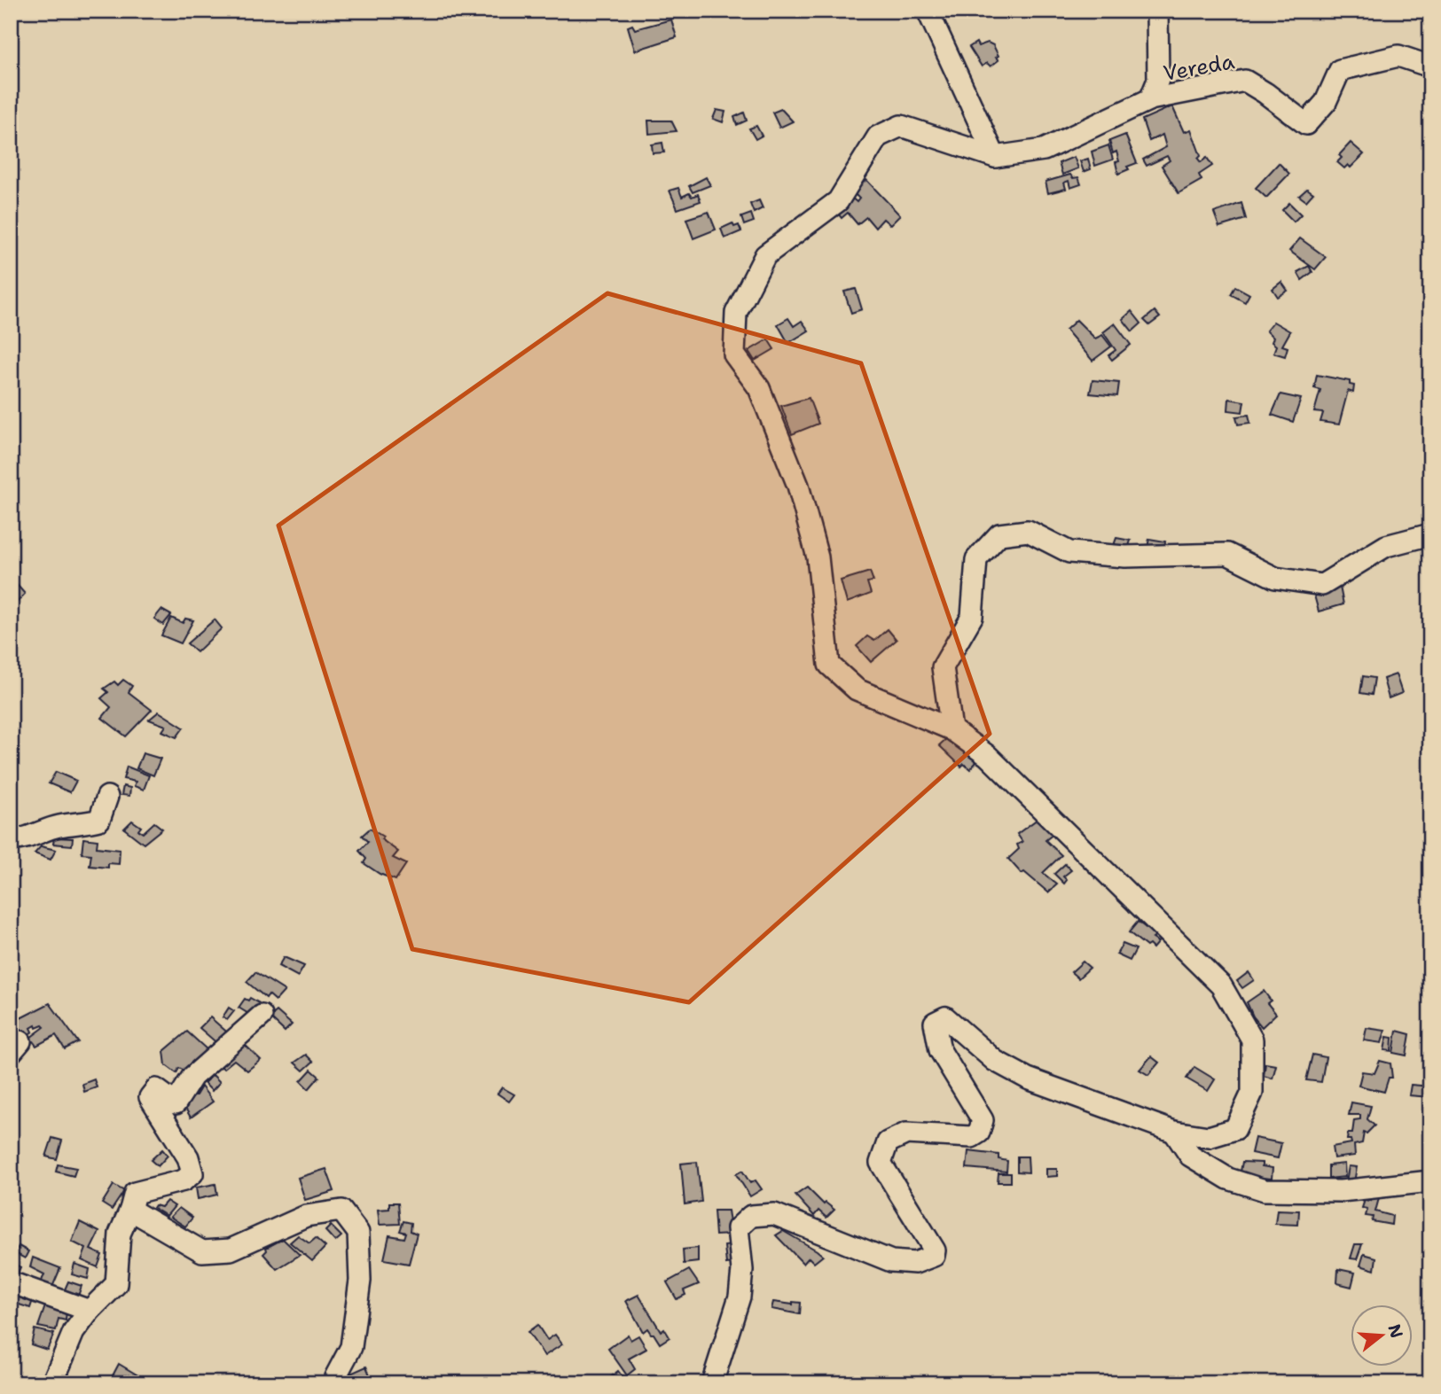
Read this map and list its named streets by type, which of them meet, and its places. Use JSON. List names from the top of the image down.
{
  "streets": {
    "street": ["Vereda"]
  },
  "north": "right"
}
